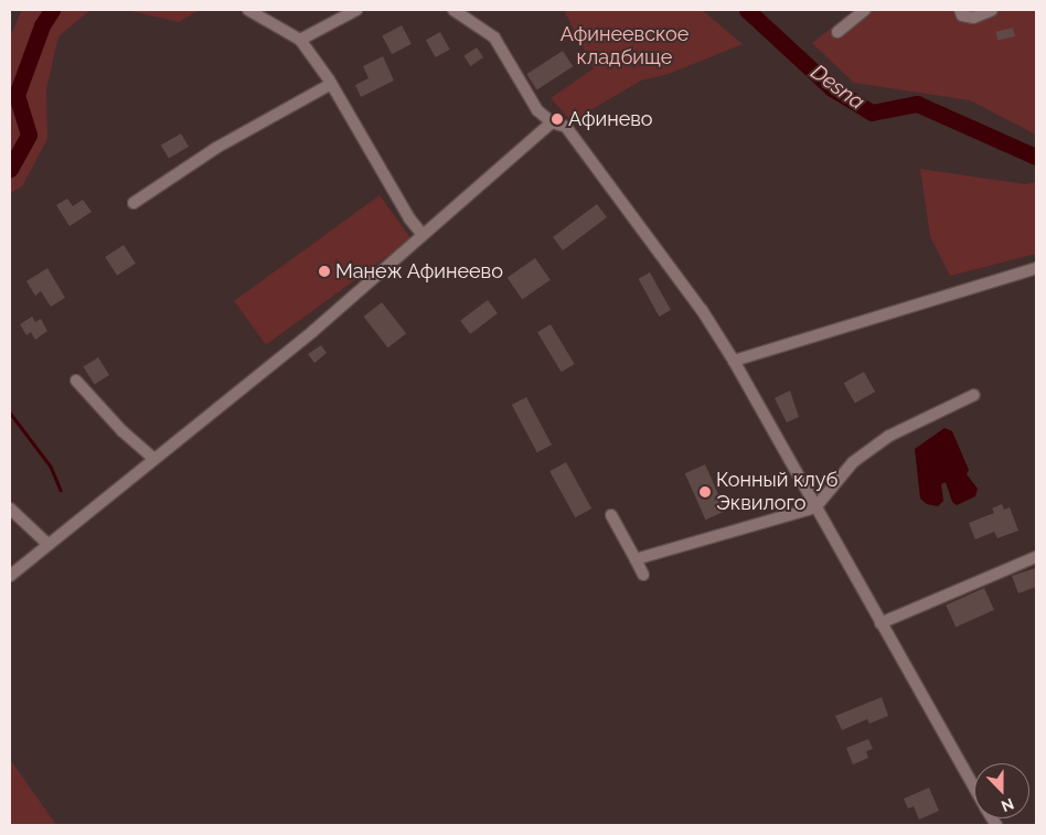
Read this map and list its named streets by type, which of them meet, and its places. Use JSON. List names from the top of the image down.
{
  "water": ["Desna"],
  "parks": ["Афинеевское кладбище"],
  "places": ["Афинево", "Манеж Афинеево", "Конный клуб Эквилого"],
  "north": "bottom"
}
